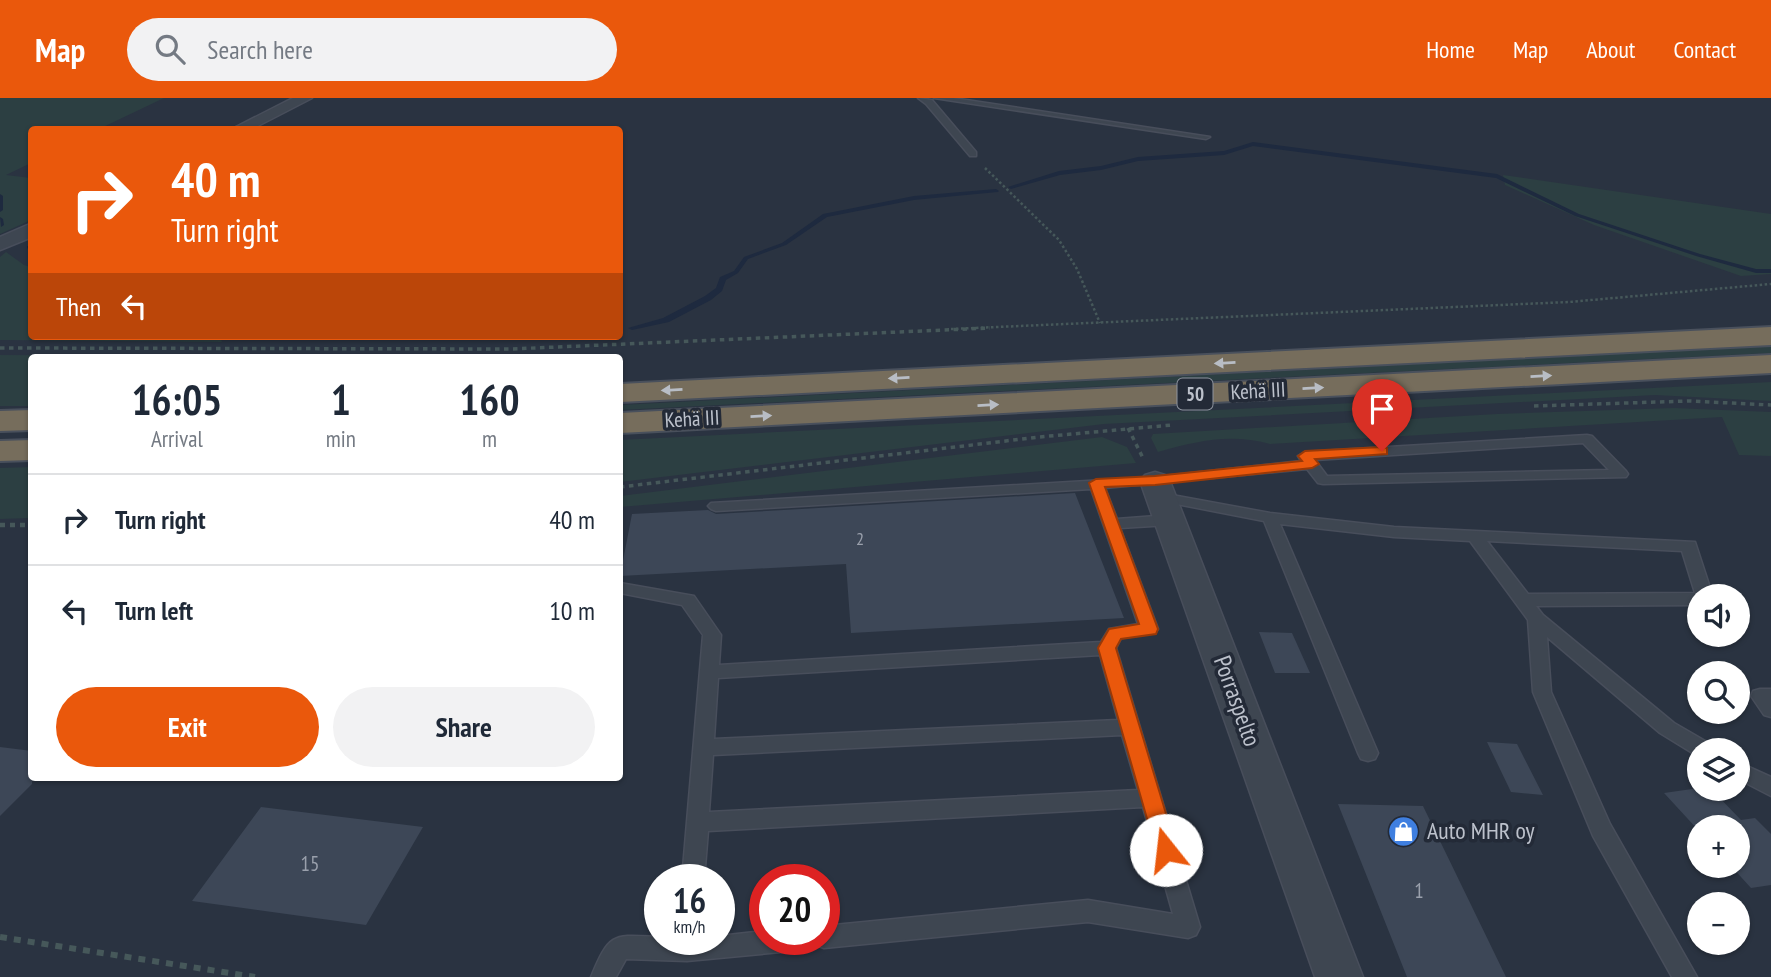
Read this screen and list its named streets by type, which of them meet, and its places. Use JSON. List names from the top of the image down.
{
  "streets": {
    "highway": ["Kehä III", "50"],
    "street": ["Porraspelto"]
  },
  "places": {
    "shop": ["Auto MHR oy"]
  },
  "house_numbers": ["2", "15", "1"],
  "page": {
    "header": "Map",
    "search": "Search here",
    "nav": [
      "Home",
      "Map",
      "About",
      "Contact"
    ],
    "turn": ["40 m", "Turn right"],
    "then": "Then",
    "eta": [
      "16:05",
      "Arrival",
      "1",
      "min",
      "160",
      "m"
    ],
    "list": [
      {
        "name": "Turn right",
        "value": "40 m"
      },
      {
        "name": "Turn left",
        "value": "10 m"
      }
    ],
    "map_buttons": ["+", "−"],
    "buttons": ["Exit", "Share"],
    "speed": "16 km/h",
    "limit": "20"
  }
}
